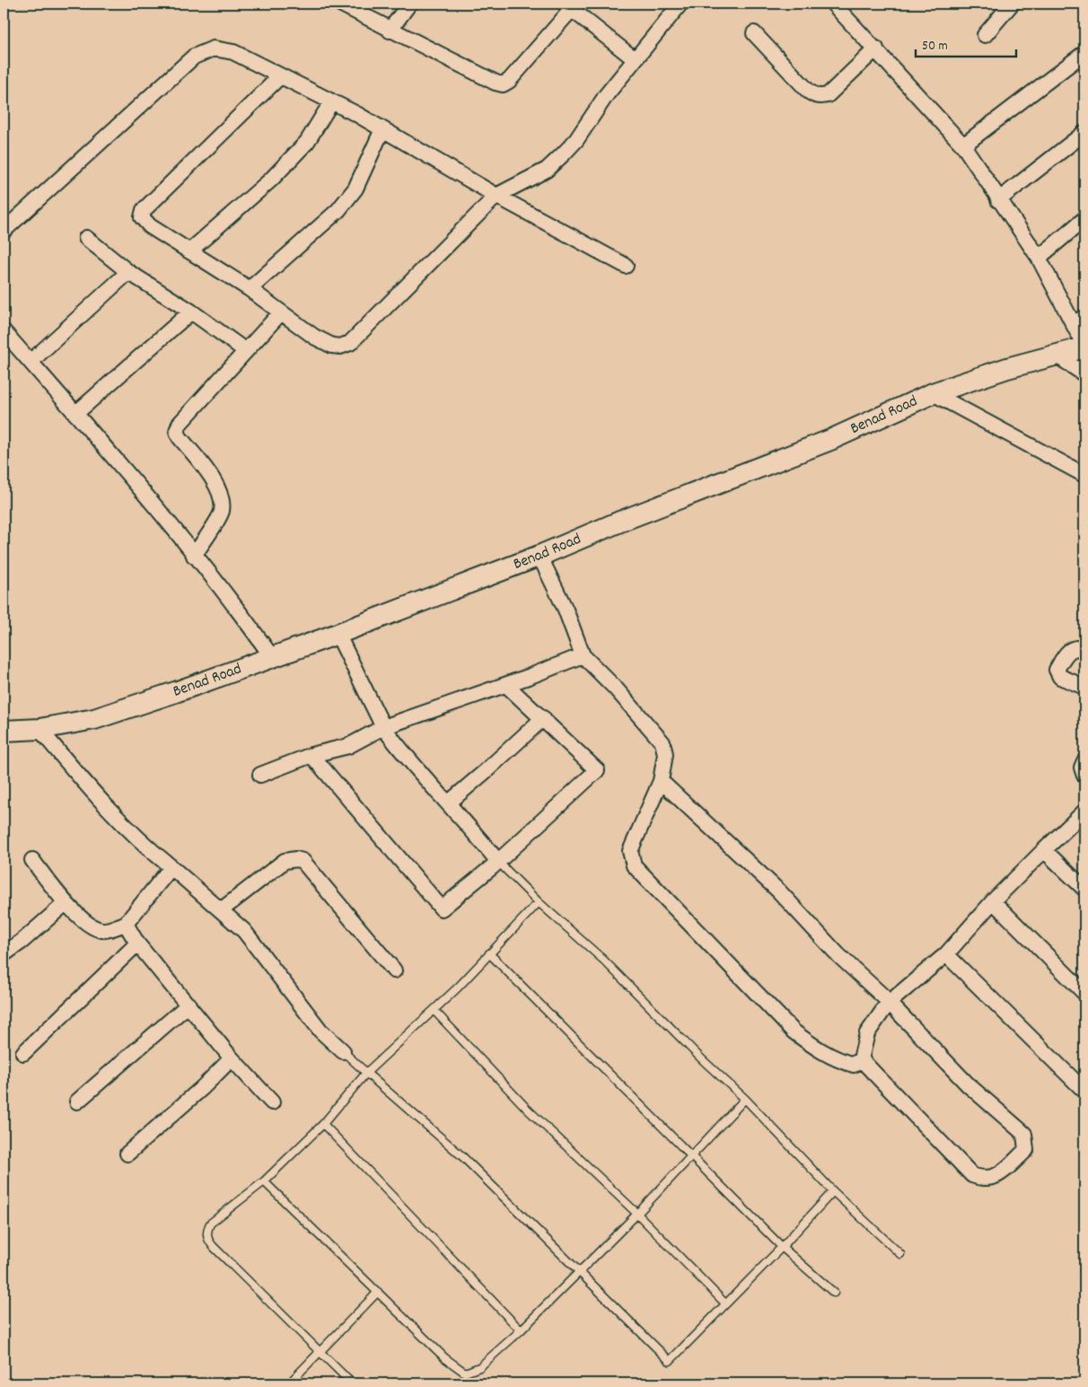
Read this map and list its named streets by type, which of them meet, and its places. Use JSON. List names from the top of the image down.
{
  "streets": {
    "main road": ["Benad Road"]
  },
  "scale_bar": "50 m"
}
